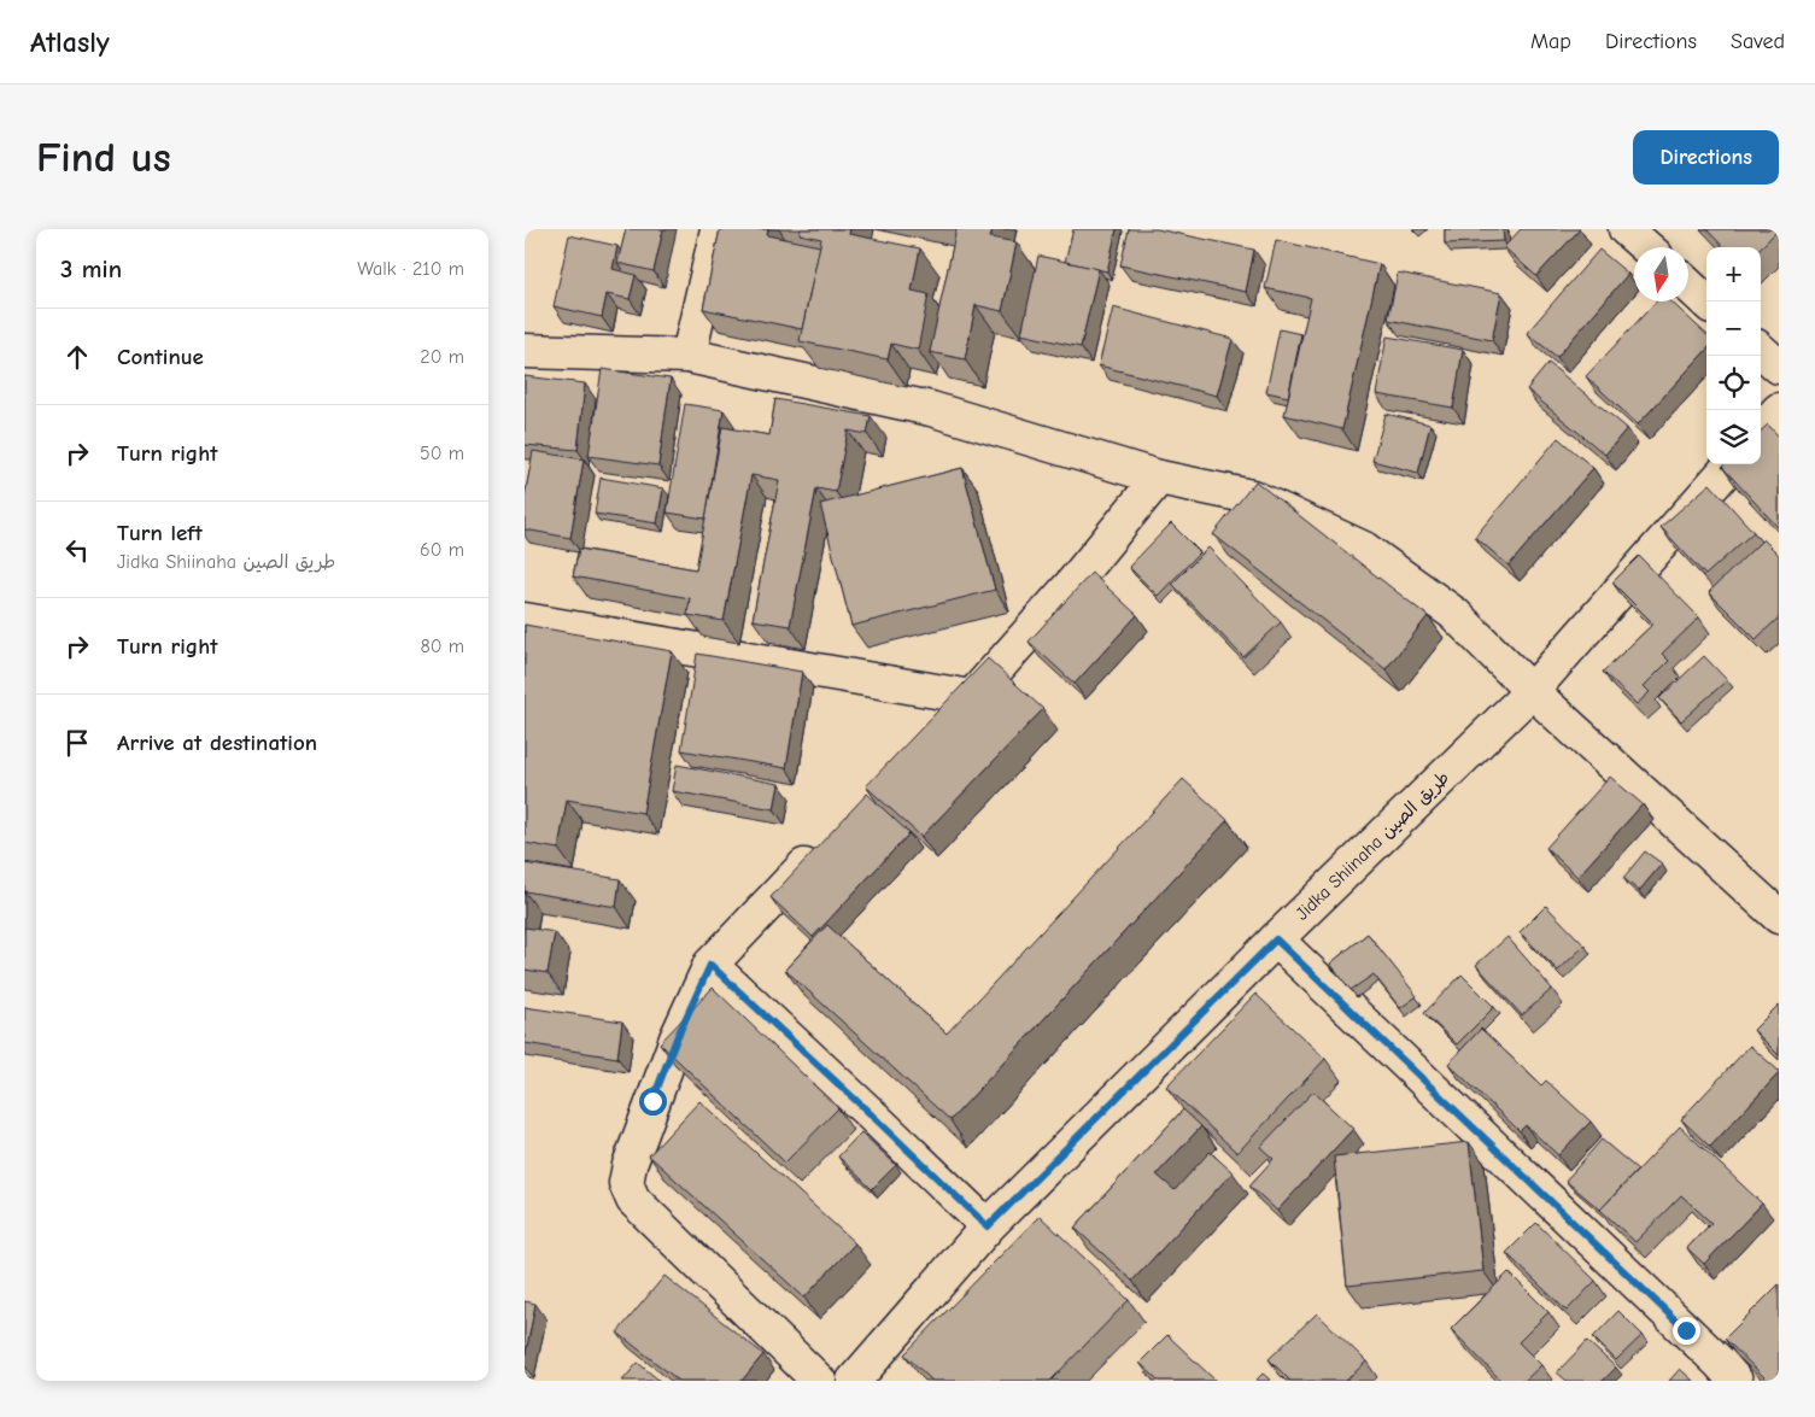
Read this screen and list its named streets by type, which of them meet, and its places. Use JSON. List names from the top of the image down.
{
  "streets": {
    "street": ["Jidka Shiinaha طريق الصين"]
  },
  "north": "bottom",
  "page": {
    "header": "Atlasly",
    "nav": ["Map", "Directions", "Saved"],
    "buttons": "Directions",
    "title": "Find us",
    "heading": ["3 min", "Walk · 210 m"],
    "map_buttons": ["+", "−"],
    "list": [
      ["Continue", "20 m"],
      ["Turn right", "50 m"],
      ["Turn left", "Jidka Shiinaha طريق الصين", "60 m"],
      ["Turn right", "80 m"],
      "Arrive at destination"
    ]
  }
}
